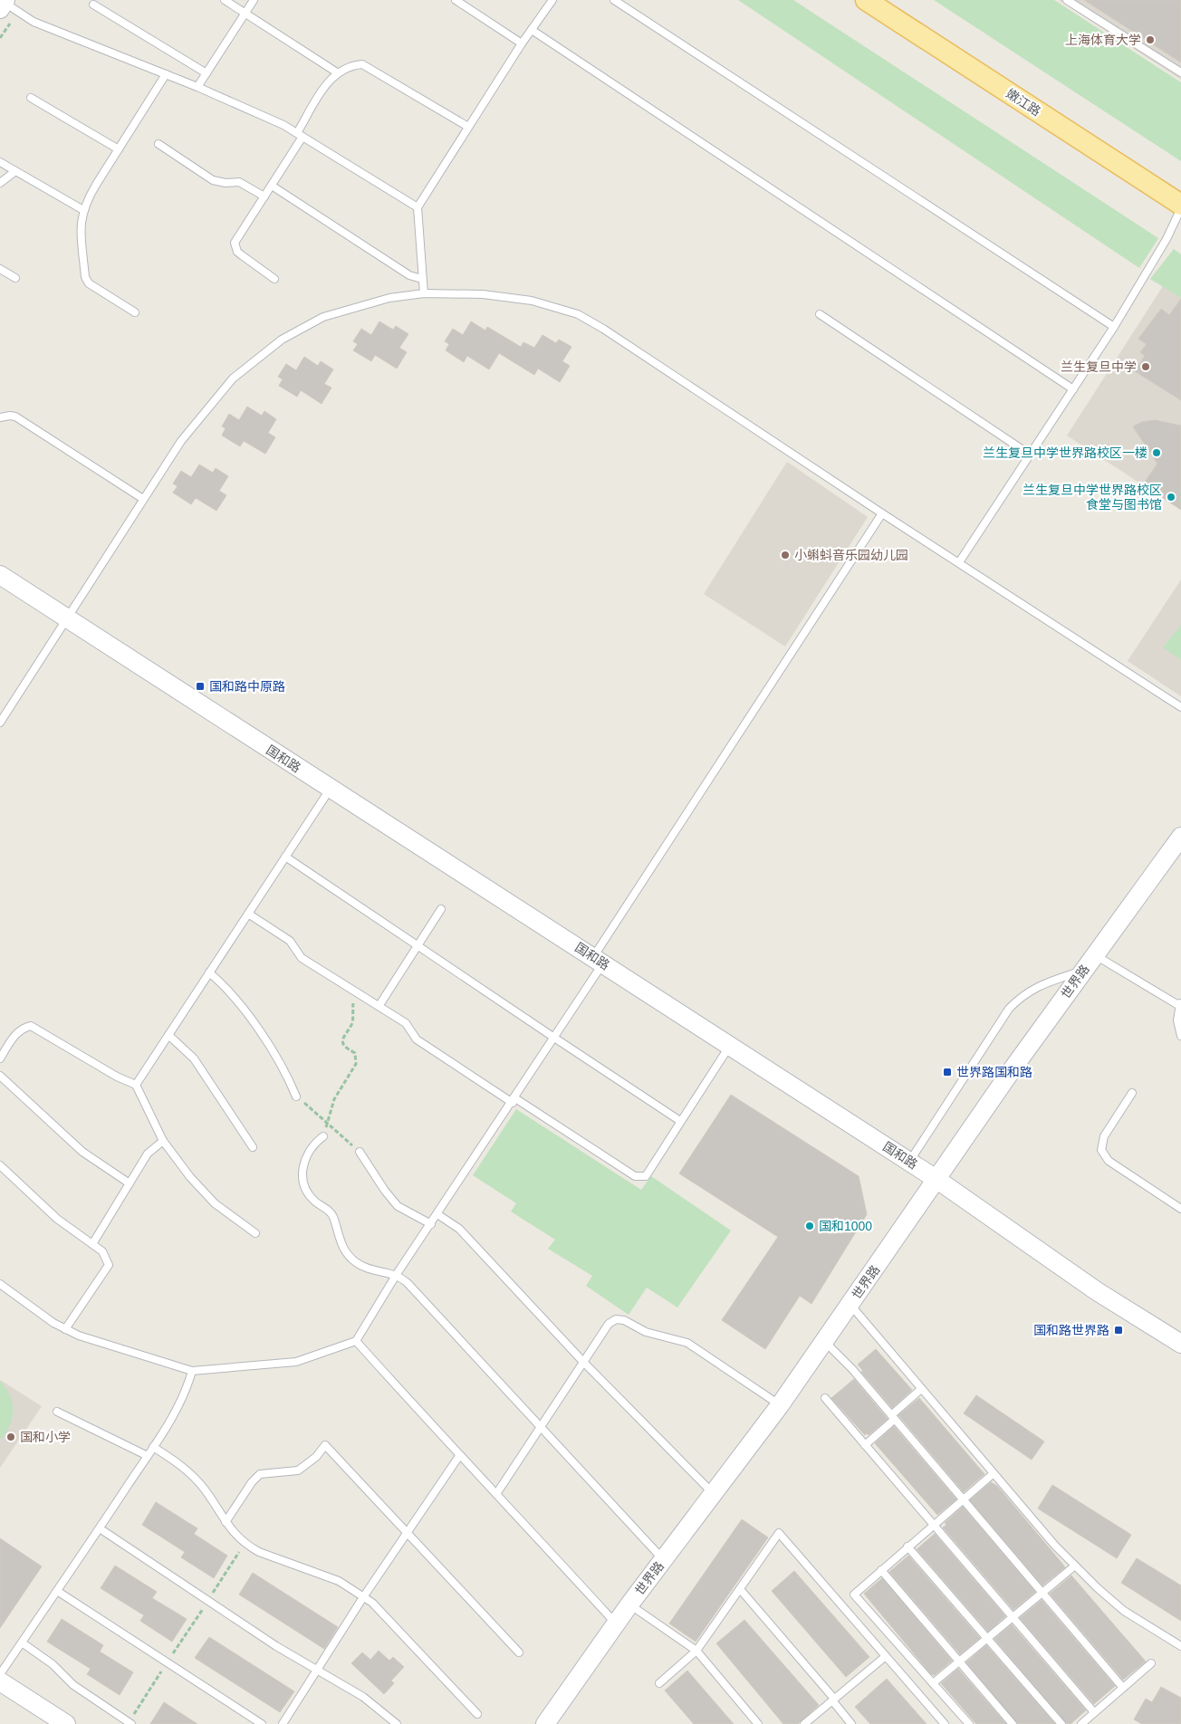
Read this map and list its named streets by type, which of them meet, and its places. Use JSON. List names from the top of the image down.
{
  "streets": {
    "main road": ["嫩江路"],
    "street": ["国和路", "世界路"]
  },
  "crossings": [
    ["国和路", "世界路"]
  ],
  "places": {
    "other": [
      "上海体育大学",
      "兰生复旦中学",
      "兰生复旦中学世界路校区一楼",
      "兰生复旦中学世界路校区 食堂与图书馆",
      "小蝌蚪音乐园幼儿园",
      "国和1000",
      "国和小学"
    ],
    "transit": ["国和路中原路", "世界路国和路", "国和路世界路"]
  }
}
